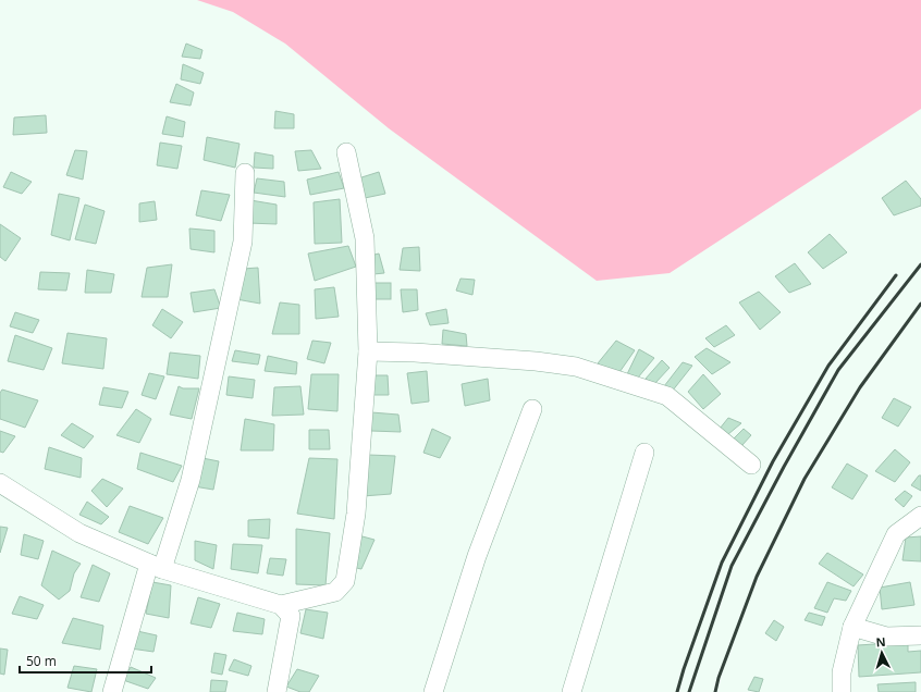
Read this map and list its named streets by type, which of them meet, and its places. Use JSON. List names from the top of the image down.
{
  "scale_bar": "50 m",
  "north": "top"
}
